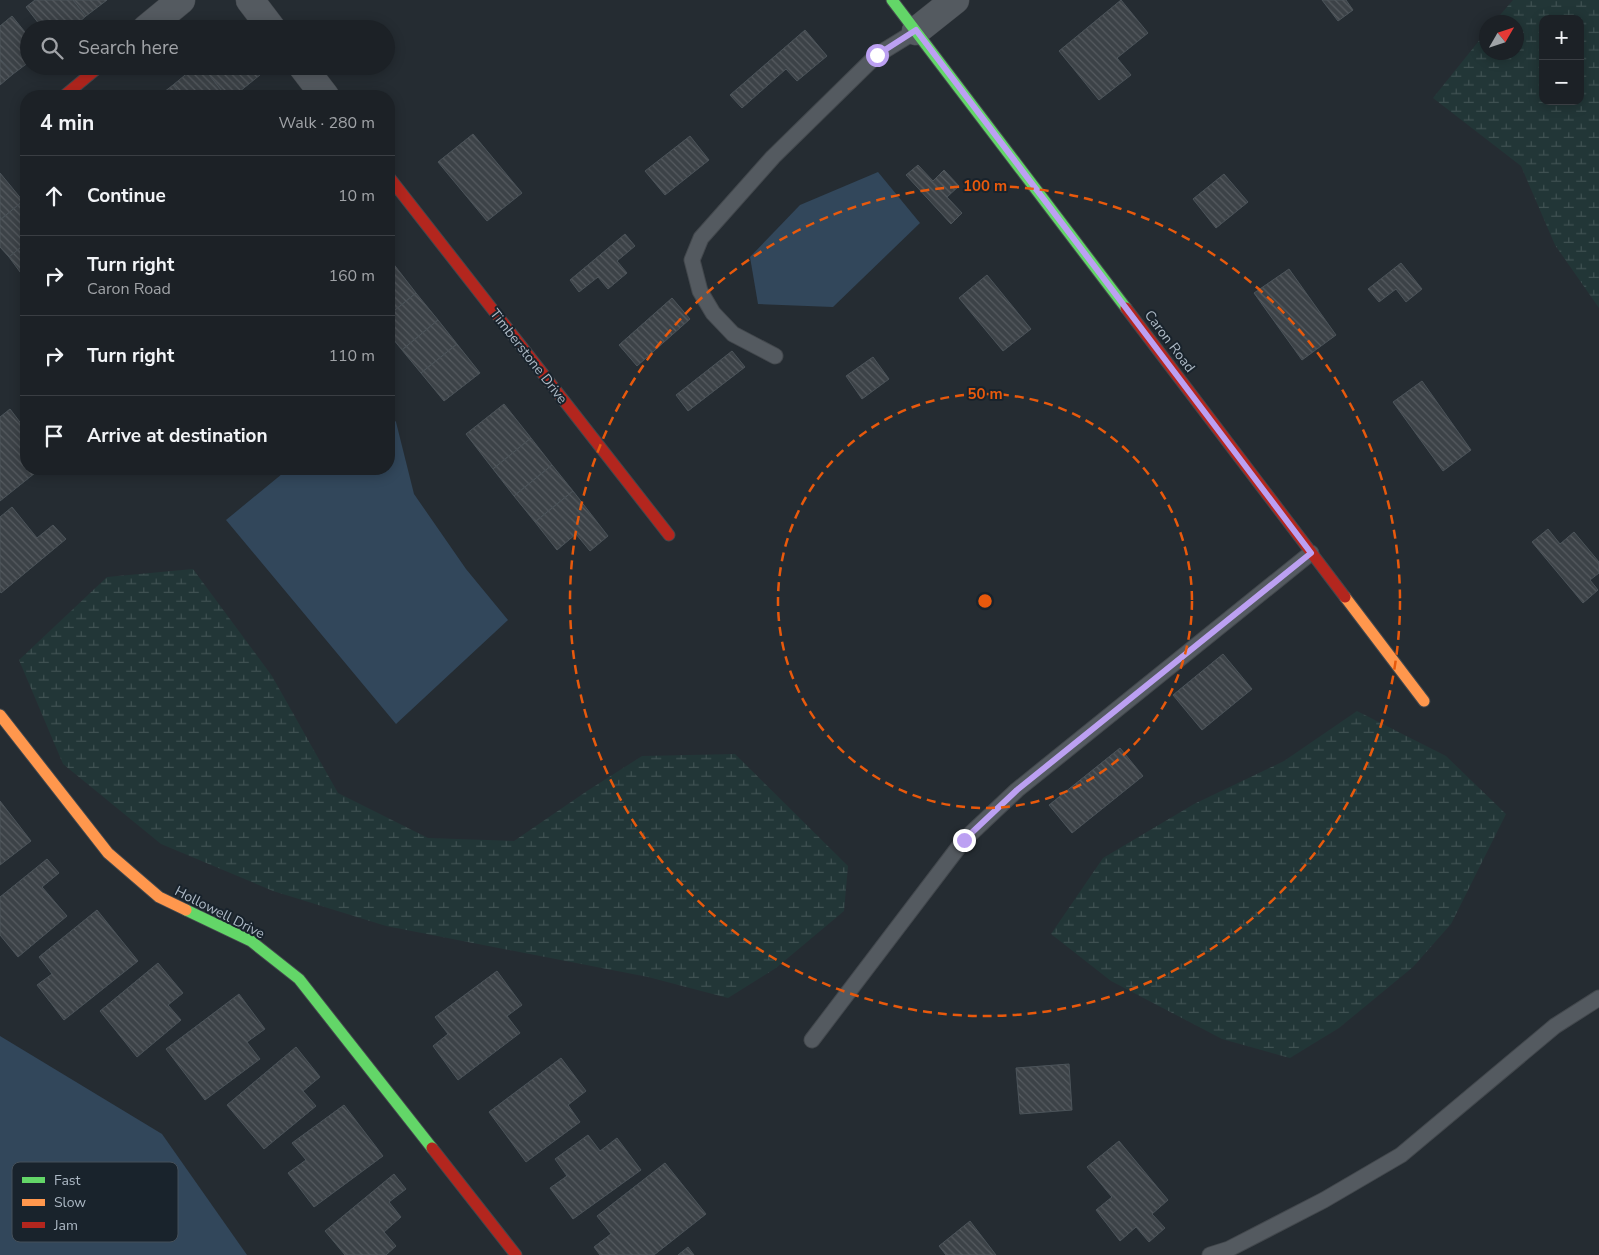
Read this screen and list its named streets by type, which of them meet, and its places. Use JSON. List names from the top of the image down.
{
  "streets": {
    "street": ["Caron Road", "Timberstone Drive", "Hollowell Drive"]
  },
  "legend": ["Fast", "Slow", "Jam"],
  "north": "top right",
  "page": {
    "map_buttons": ["+", "−"],
    "search": "Search here",
    "heading": ["4 min", "Walk · 280 m"],
    "list": [
      ["Continue", "10 m"],
      ["Turn right", "Caron Road", "160 m"],
      ["Turn right", "110 m"],
      "Arrive at destination"
    ]
  },
  "rings": ["100 m", "50 m"]
}
